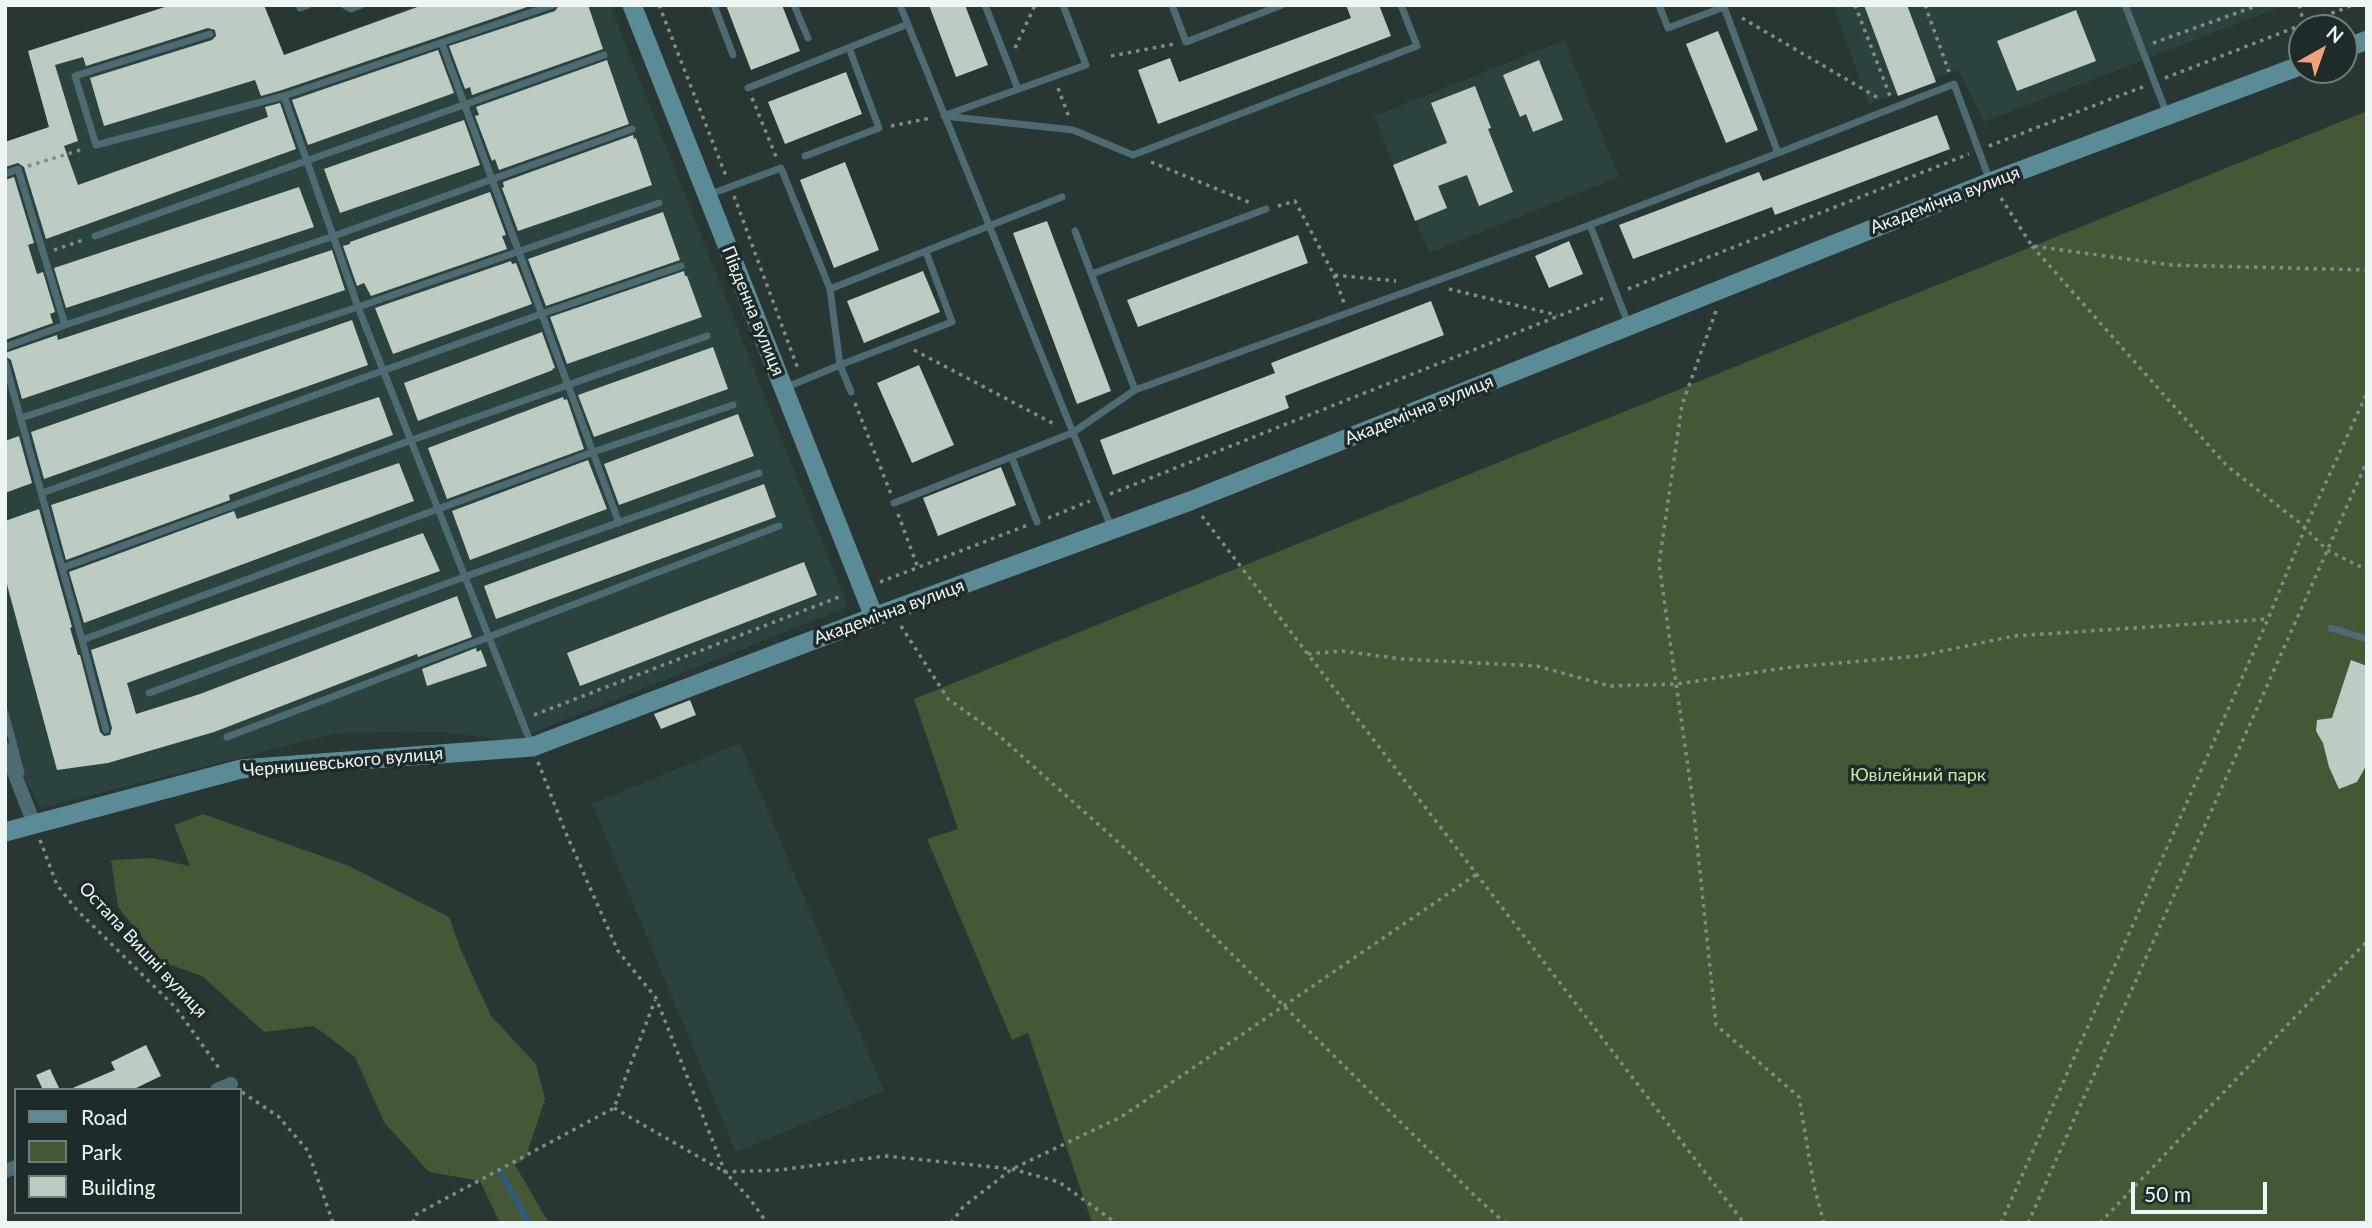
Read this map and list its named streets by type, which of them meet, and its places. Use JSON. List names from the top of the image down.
{
  "streets": {
    "street": ["Академічна вулиця", "Південна вулиця", "Чернишевського вулиця"],
    "path": ["Остапа Вишні вулиця"]
  },
  "crossings": [
    ["Академічна вулиця", "Південна вулиця"],
    ["Академічна вулиця", "Чернишевського вулиця"],
    ["Чернишевського вулиця", "Остапа Вишні вулиця"]
  ],
  "parks": ["Ювілейний парк"],
  "legend": ["Road", "Park", "Building"],
  "scale_bar": "50 m",
  "north": "top right"
}
